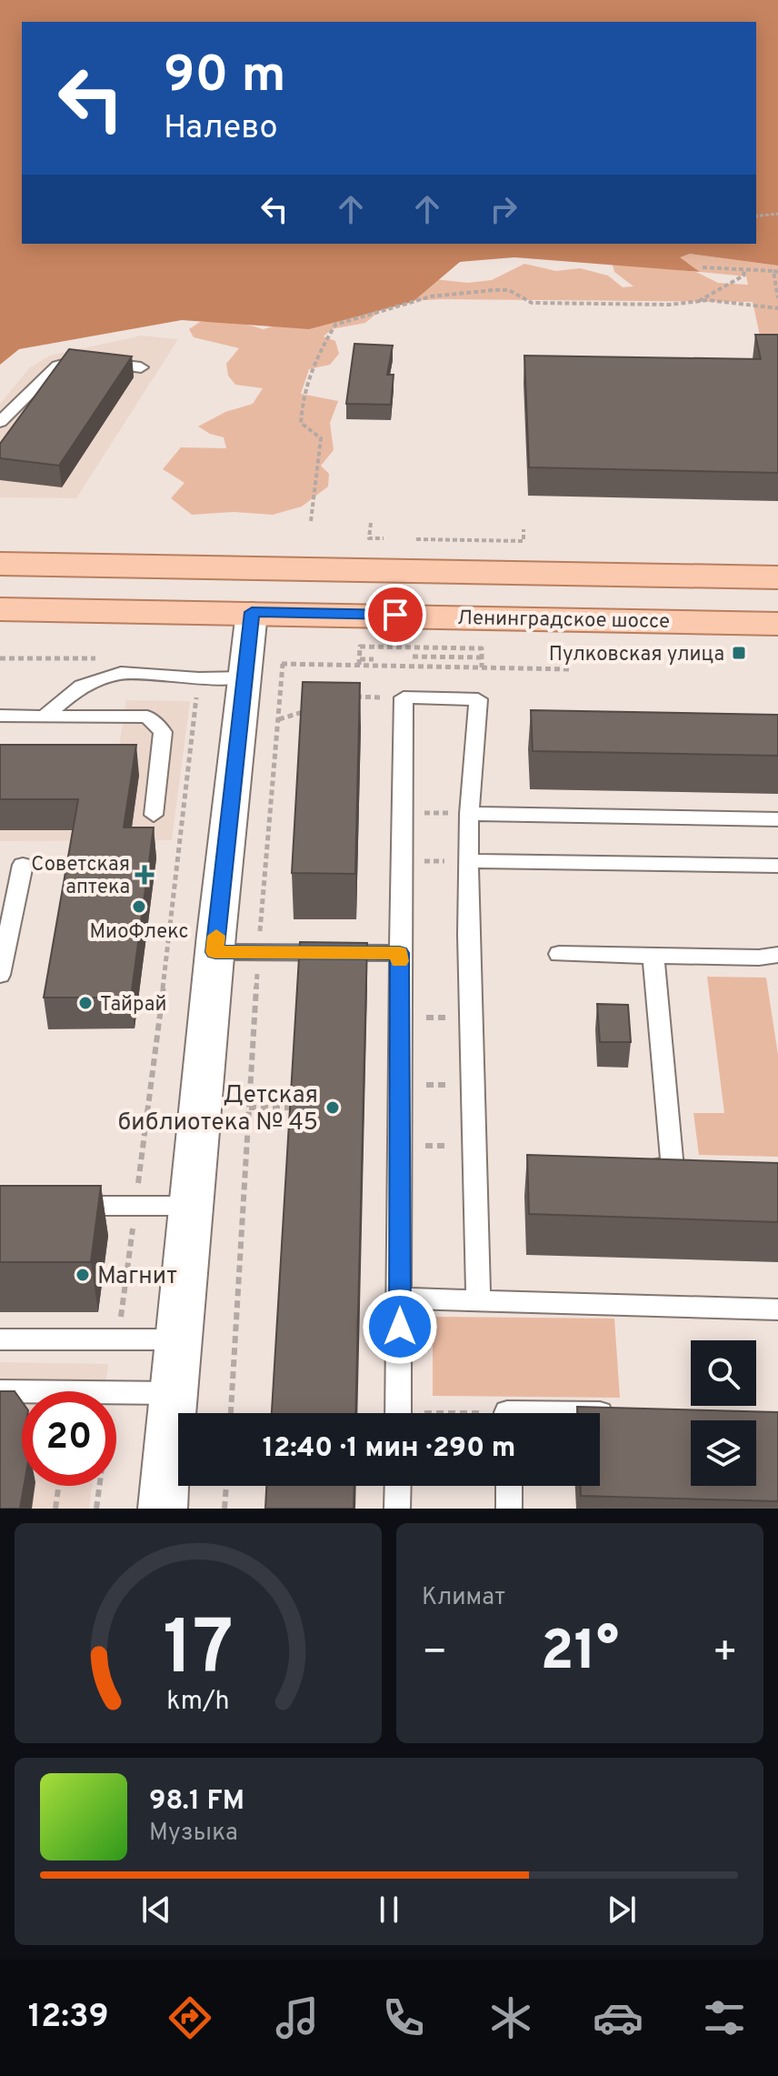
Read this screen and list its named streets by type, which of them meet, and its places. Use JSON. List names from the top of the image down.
{
  "streets": {
    "main road": ["Ленинградское шоссе"]
  },
  "places": {
    "transit": ["Пулковская улица"],
    "health": ["Советская аптека"],
    "other": [
      "МиоФлекс",
      "Тайрай",
      "Детская библиотека № 45",
      "Магнит"
    ]
  },
  "page": {
    "turn": ["90 m", "Налево"],
    "limit": "20",
    "trip": "12:40 · 1 мин · 290 m",
    "tile": "Климат",
    "heat": ["−", "21°", "+"],
    "song": ["98.1 FM", "Музыка"],
    "tabs": "12:39",
    "gauge": ["17", "km/h"]
  }
}
